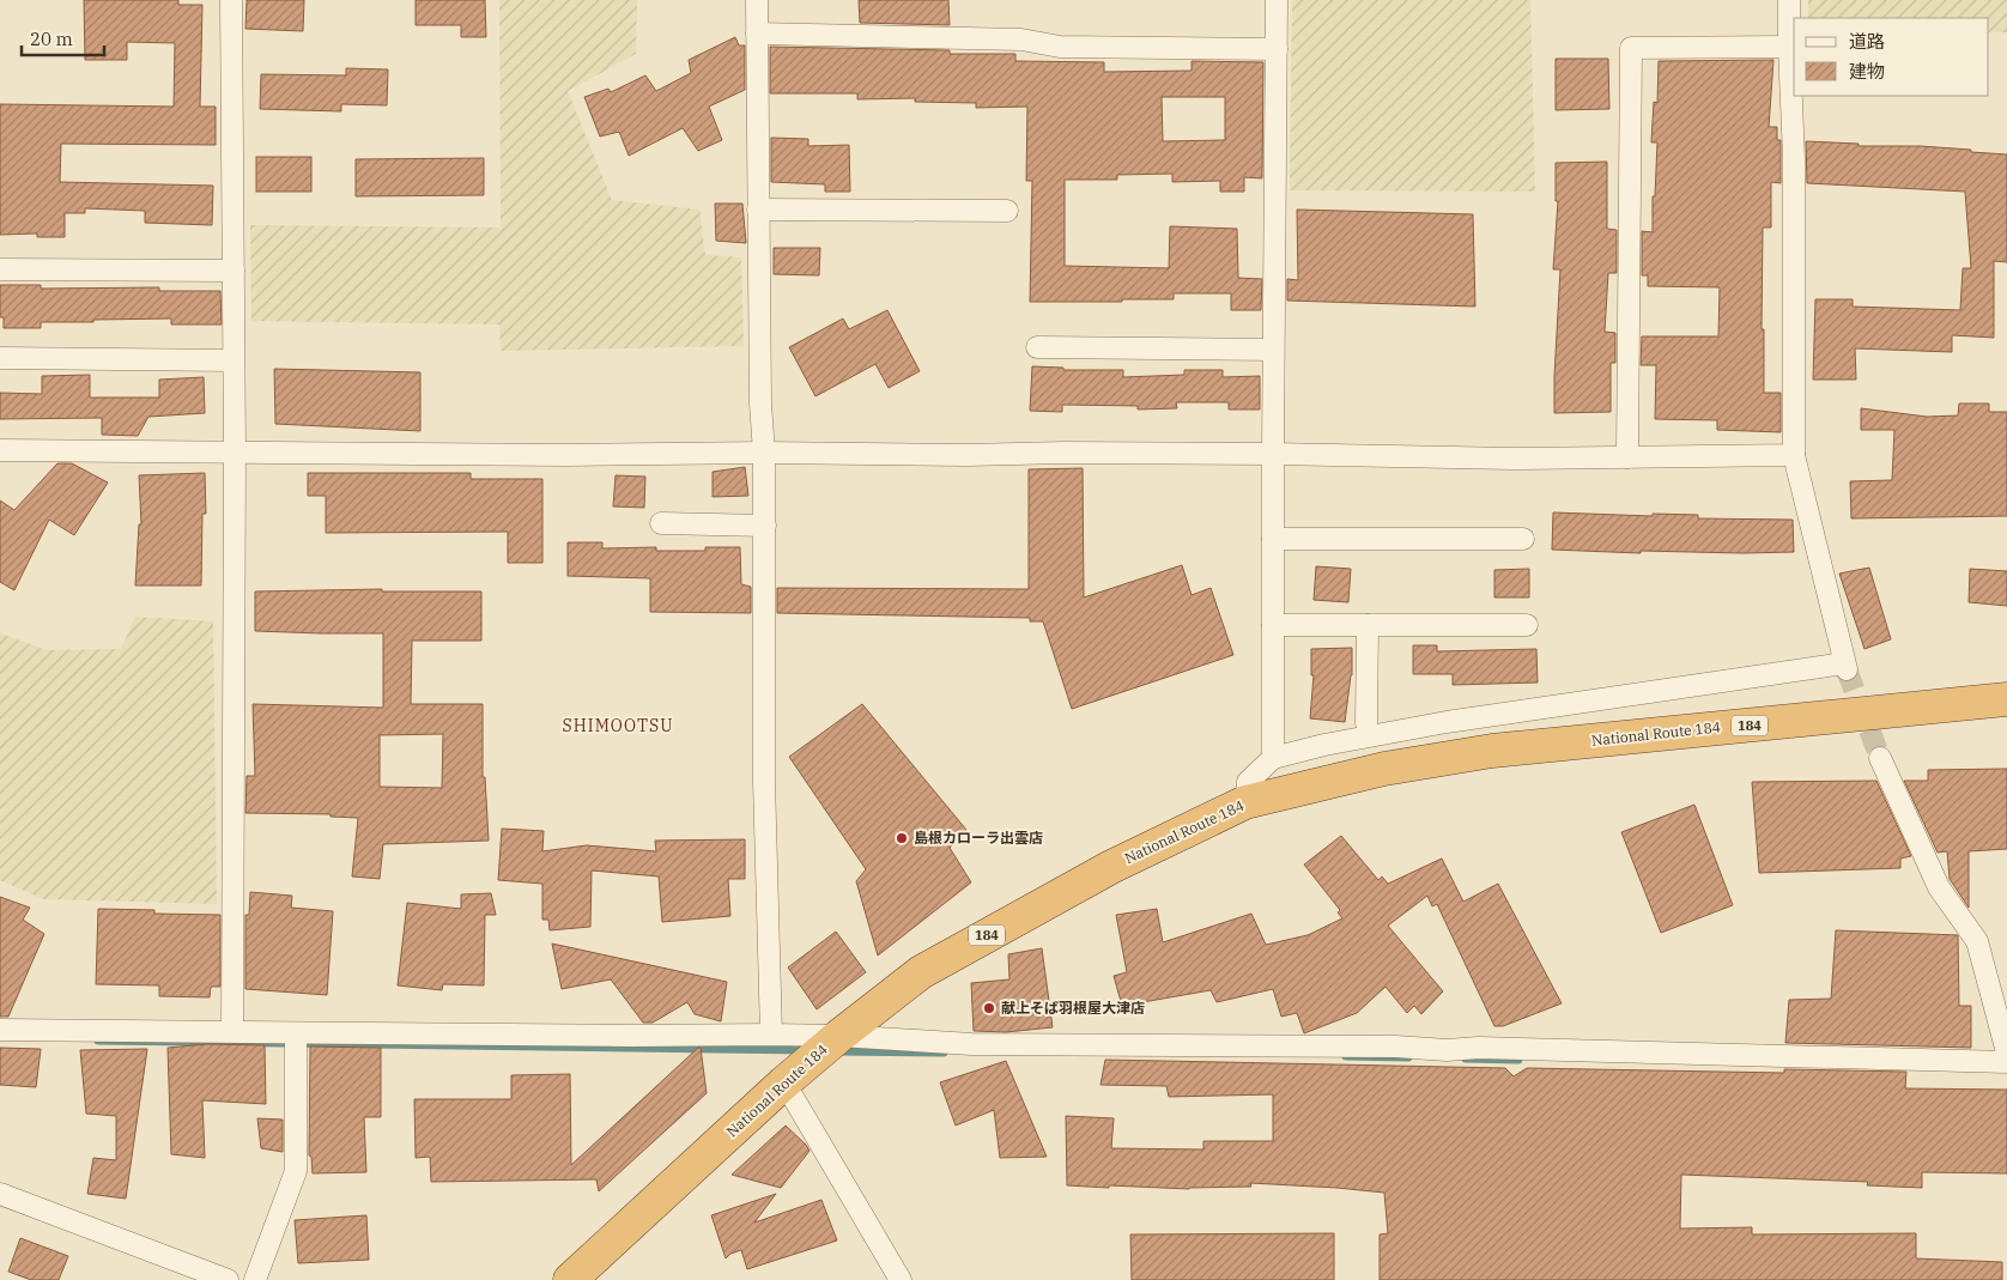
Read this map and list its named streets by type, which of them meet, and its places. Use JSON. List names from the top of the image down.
{
  "streets": {
    "highway": ["184", "National Route 184"]
  },
  "districts": ["SHIMOOTSU"],
  "places": ["島根カローラ出雲店", "献上そば羽根屋大津店"],
  "legend": ["道路", "建物"],
  "scale_bar": "20 m"
}
